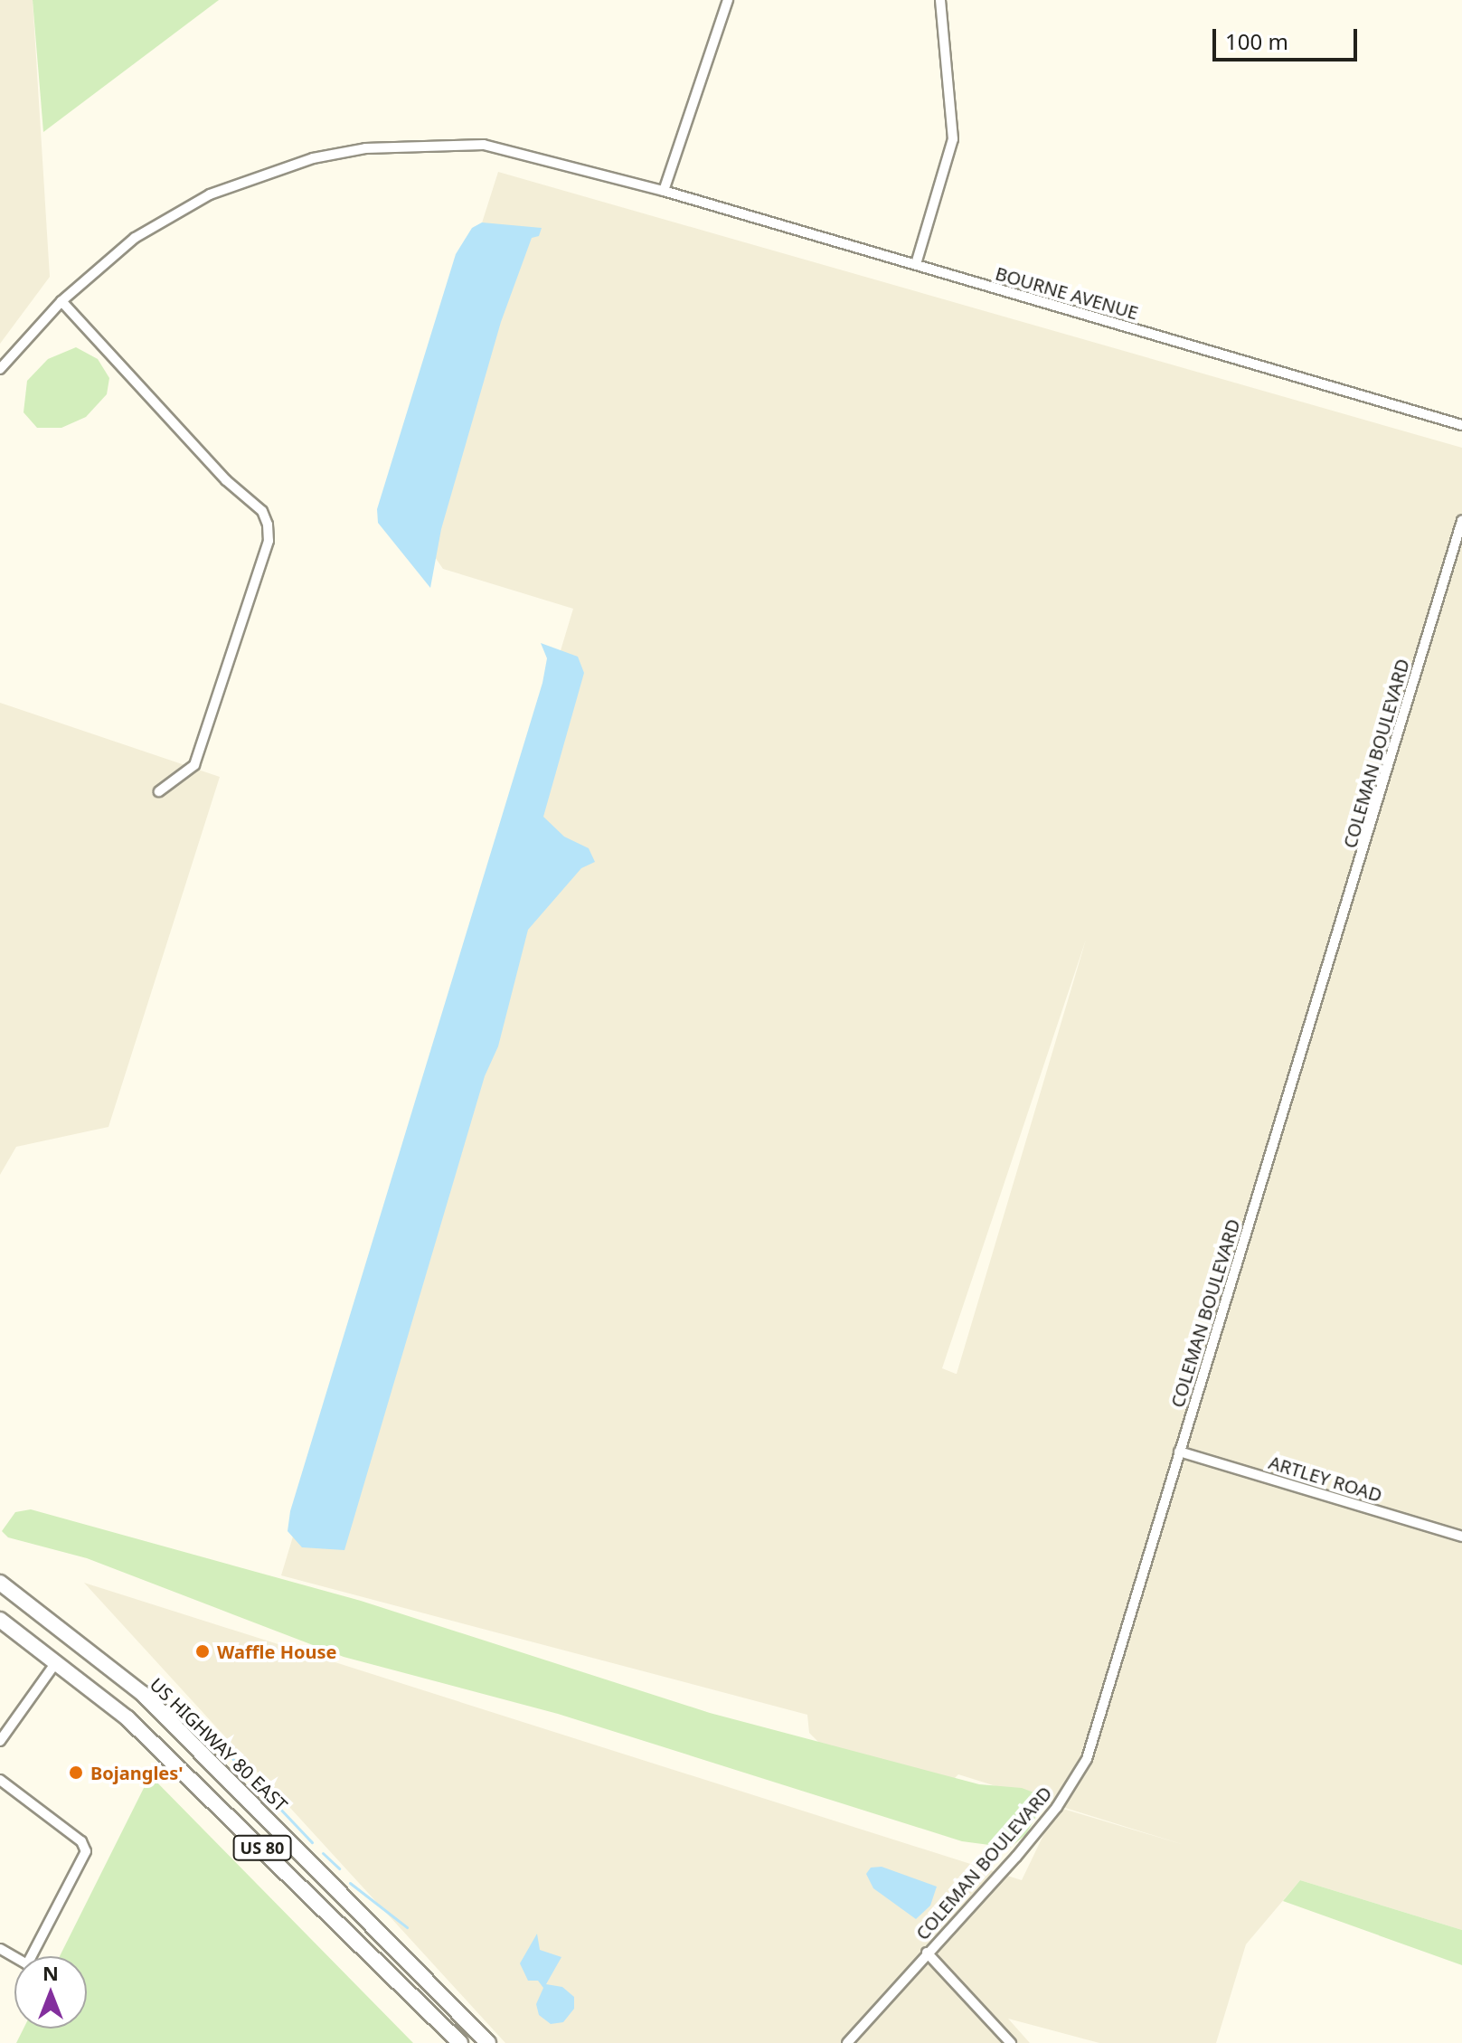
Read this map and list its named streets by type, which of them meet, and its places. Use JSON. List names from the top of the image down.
{
  "streets": {
    "main road": ["US HIGHWAY 80 EAST", "US 80"],
    "street": ["BOURNE AVENUE", "COLEMAN BOULEVARD", "ARTLEY ROAD"]
  },
  "crossings": [
    ["COLEMAN BOULEVARD", "ARTLEY ROAD"]
  ],
  "places": ["Waffle House", "Bojangles'"],
  "scale_bar": "100 m",
  "north": "top"
}
